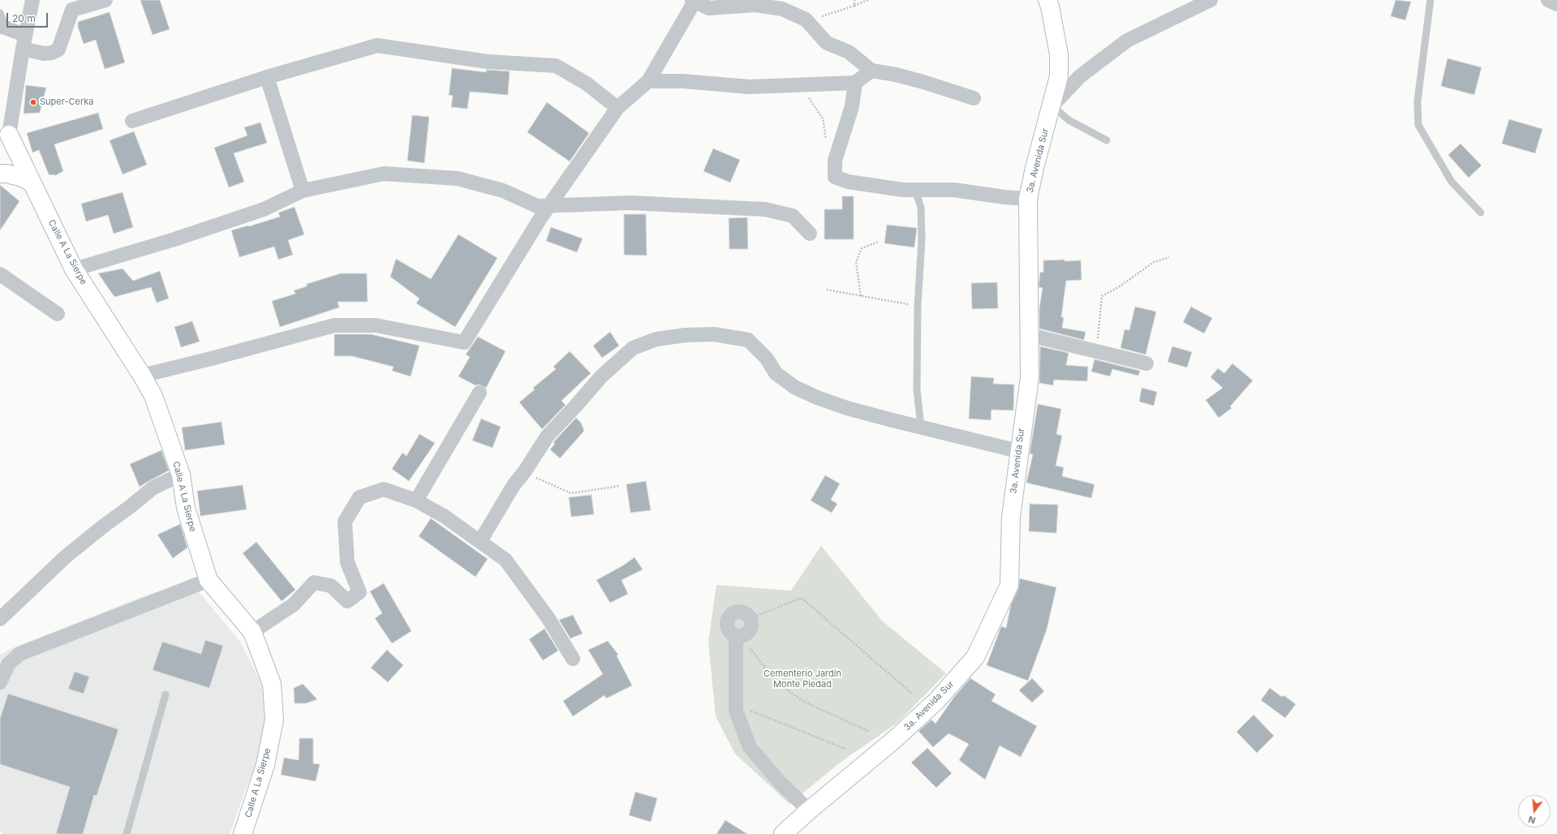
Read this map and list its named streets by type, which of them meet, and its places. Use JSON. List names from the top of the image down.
{
  "streets": {
    "street": ["3a. Avenida Sur", "Calle A La Sierpe"]
  },
  "parks": ["Cementerio Jardín Monte Piedad"],
  "places": ["Super-Cerka"],
  "scale_bar": "20 m",
  "north": "bottom"
}
